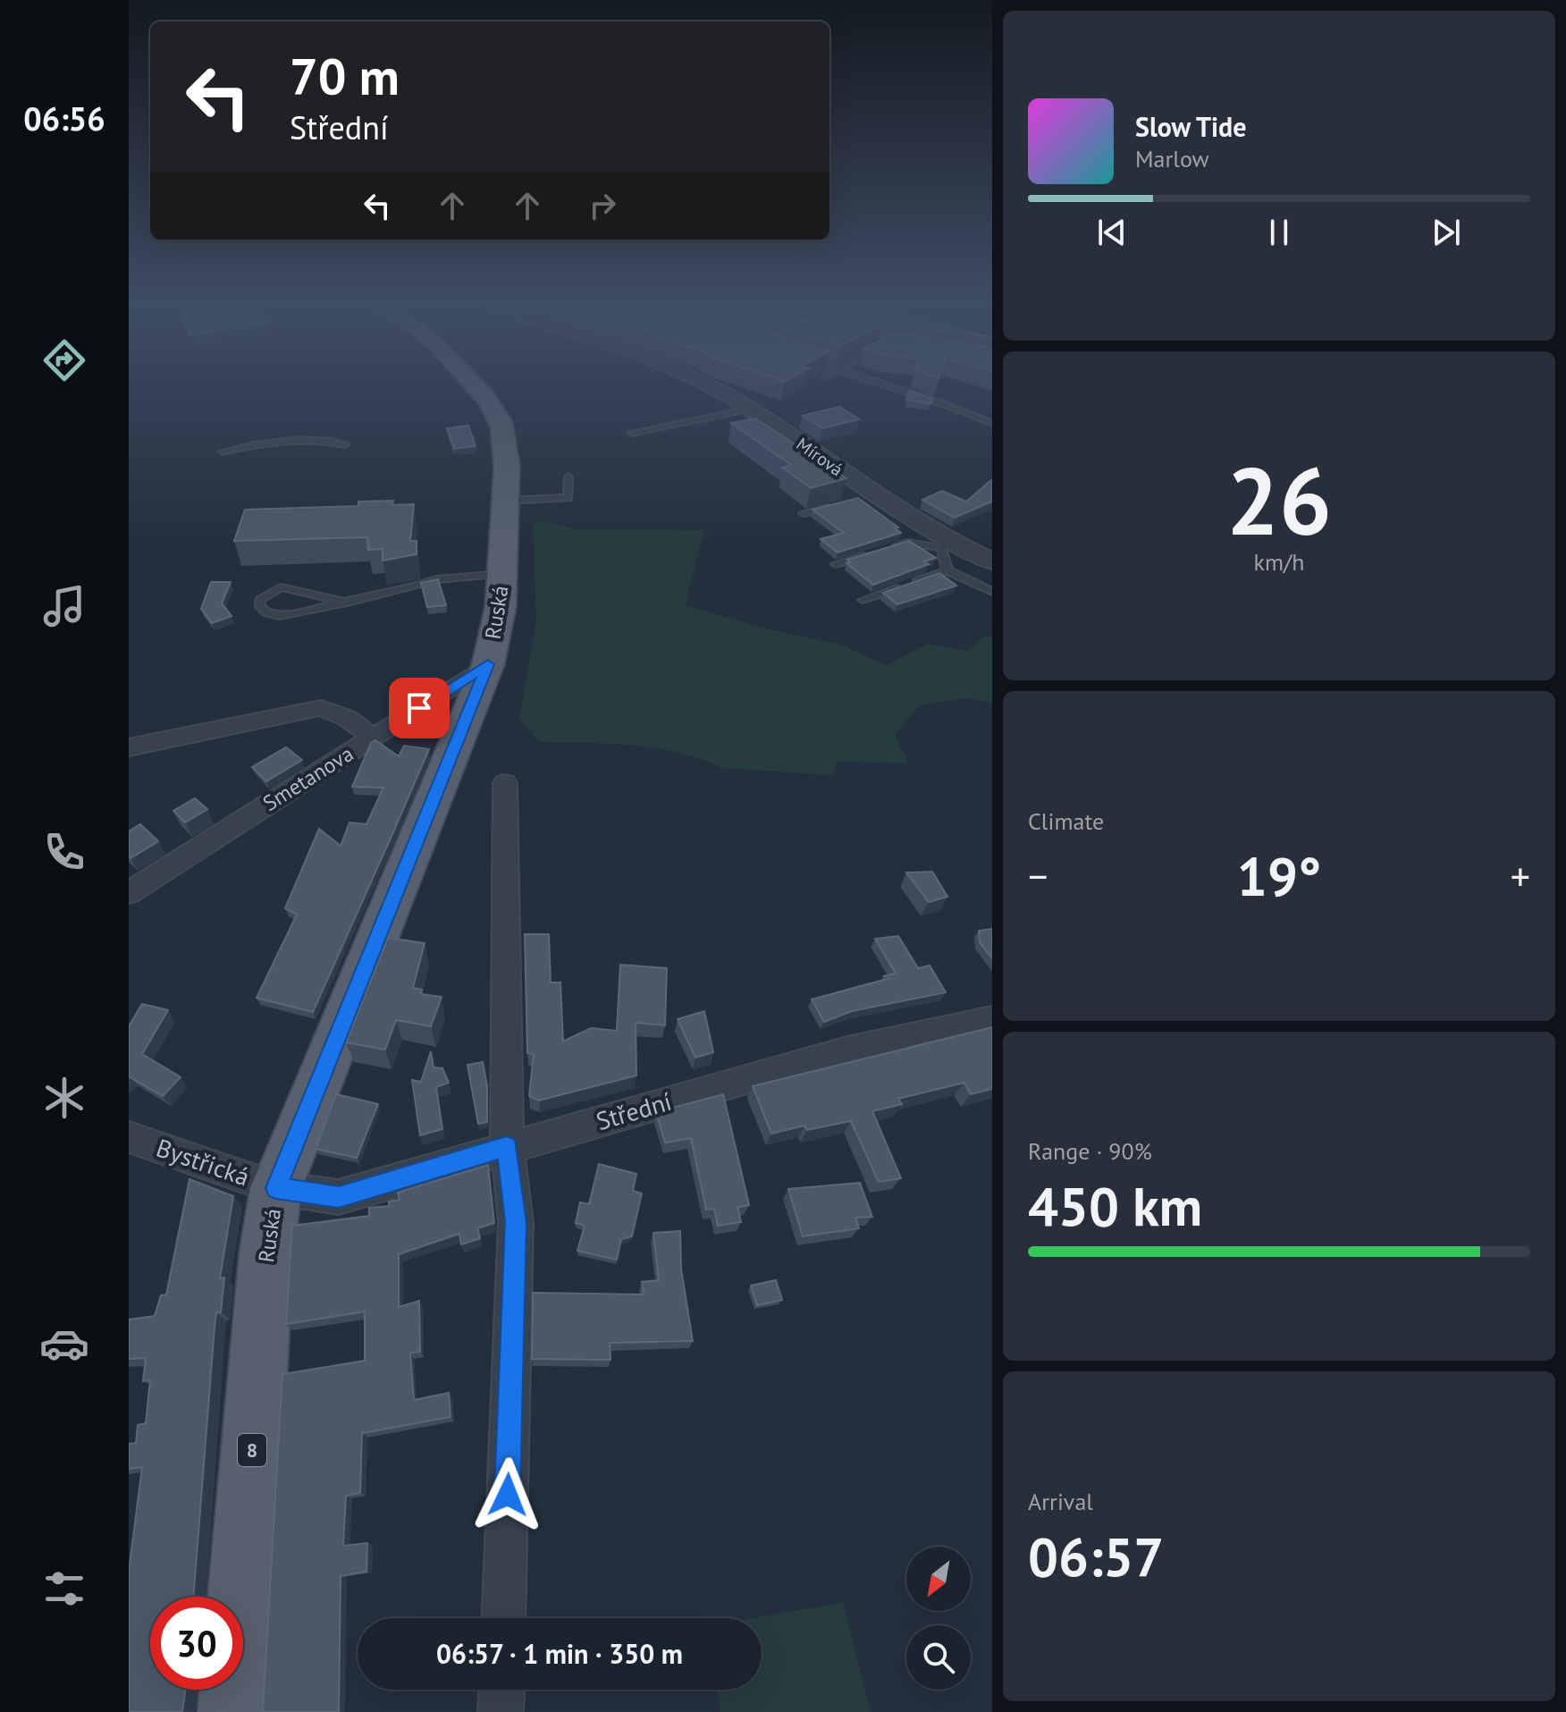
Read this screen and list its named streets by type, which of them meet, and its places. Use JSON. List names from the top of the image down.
{
  "streets": {
    "main road": ["Ruská", "8"],
    "street": [
      "Mírová",
      "Smetanova",
      "Střední",
      "Bystřická"
    ]
  },
  "crossings": [
    ["Ruská", "Smetanova"],
    ["Ruská", "Střední"],
    ["Ruská", "Bystřická"],
    ["Střední", "Bystřická"]
  ],
  "north": "bottom left",
  "page": {
    "tabs": "06:56",
    "turn": ["70 m", "Střední"],
    "song": ["Slow Tide", "Marlow"],
    "tile": [
      ["26", "km/h"],
      "Climate",
      ["Range · 90%", "450 km"],
      ["Arrival", "06:57"]
    ],
    "heat": ["−", "19°", "+"],
    "limit": "30",
    "trip": "06:57 · 1 min · 350 m"
  }
}
